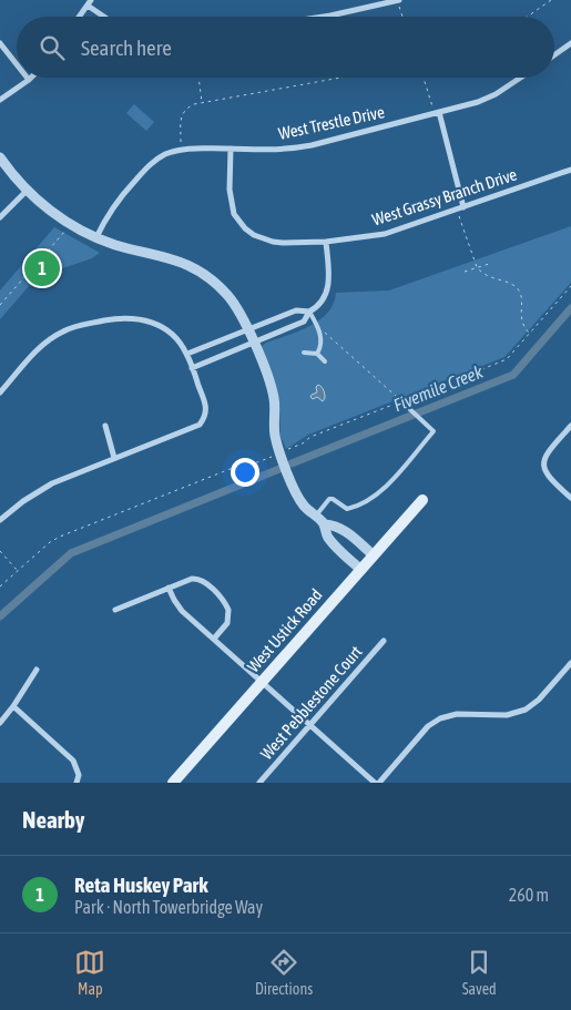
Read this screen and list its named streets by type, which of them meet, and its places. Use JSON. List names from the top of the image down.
{
  "streets": {
    "main road": ["West Ustick Road"],
    "street": ["West Trestle Drive", "West Grassy Branch Drive", "West Pebblestone Court"]
  },
  "crossings": [
    ["West Trestle Drive", "West Grassy Branch Drive"]
  ],
  "water": ["Fivemile Creek"],
  "page": {
    "search": "Search here",
    "pins": "1",
    "heading": "Nearby",
    "list": [
      {
        "mark": "1",
        "name": "Reta Huskey Park",
        "note": "Park · North Towerbridge Way",
        "value": "260 m"
      }
    ],
    "nav": ["Map", "Directions", "Saved"]
  }
}
